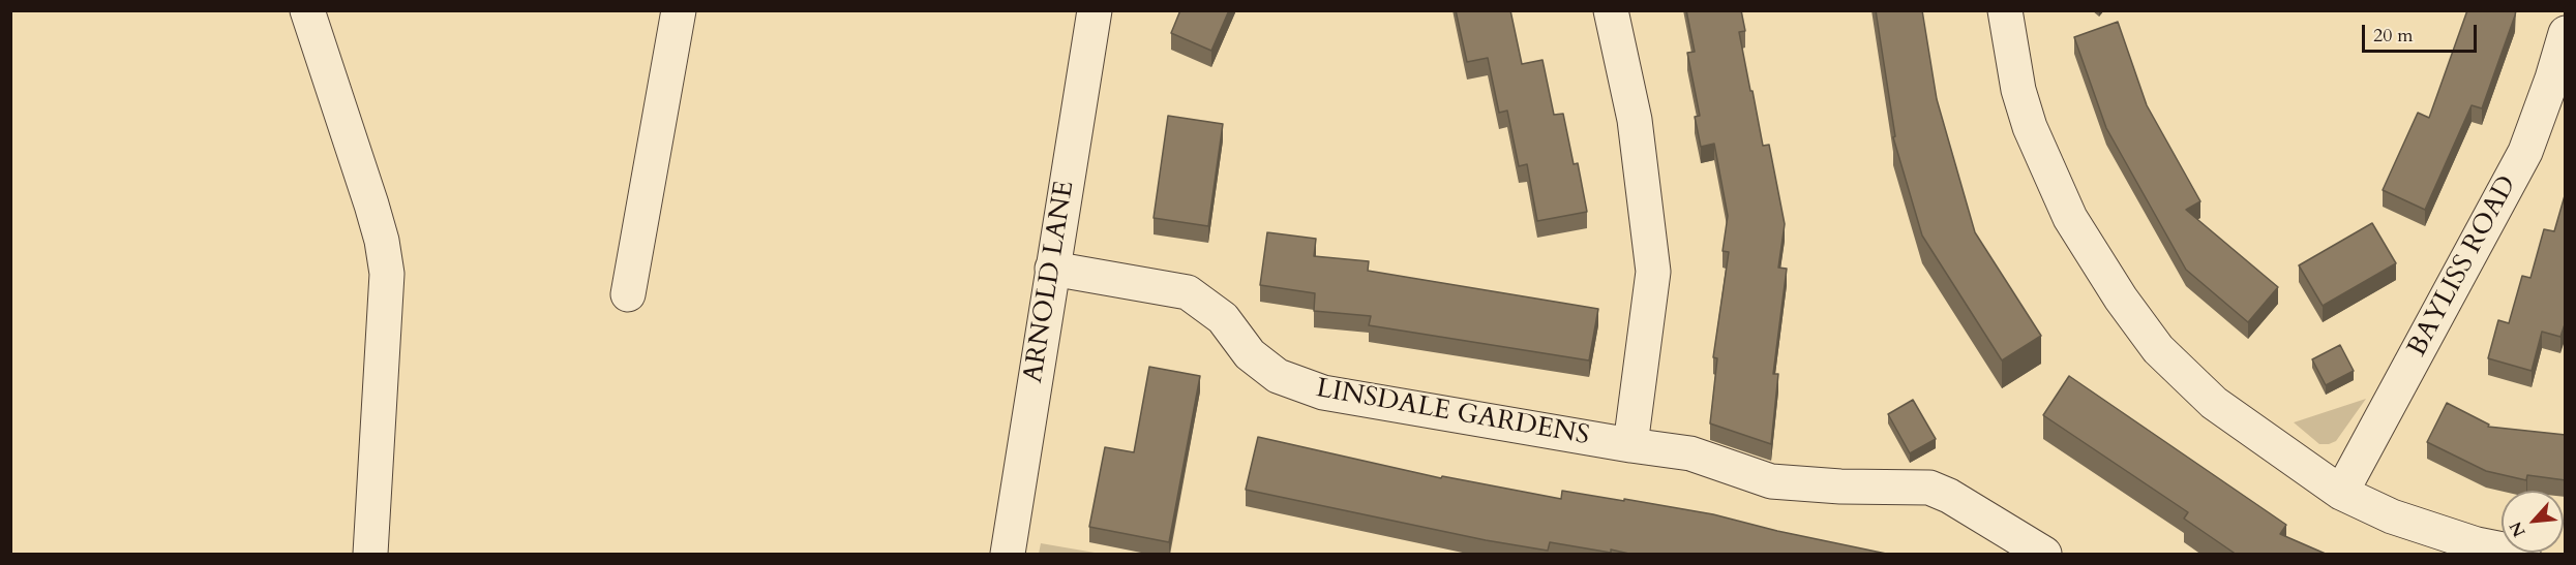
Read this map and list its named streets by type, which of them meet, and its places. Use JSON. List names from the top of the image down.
{
  "streets": {
    "street": ["BAYLISS ROAD", "ARNOLD LANE", "LINSDALE GARDENS"]
  },
  "crossings": [
    ["ARNOLD LANE", "LINSDALE GARDENS"]
  ],
  "scale_bar": "20 m",
  "north": "bottom left"
}
